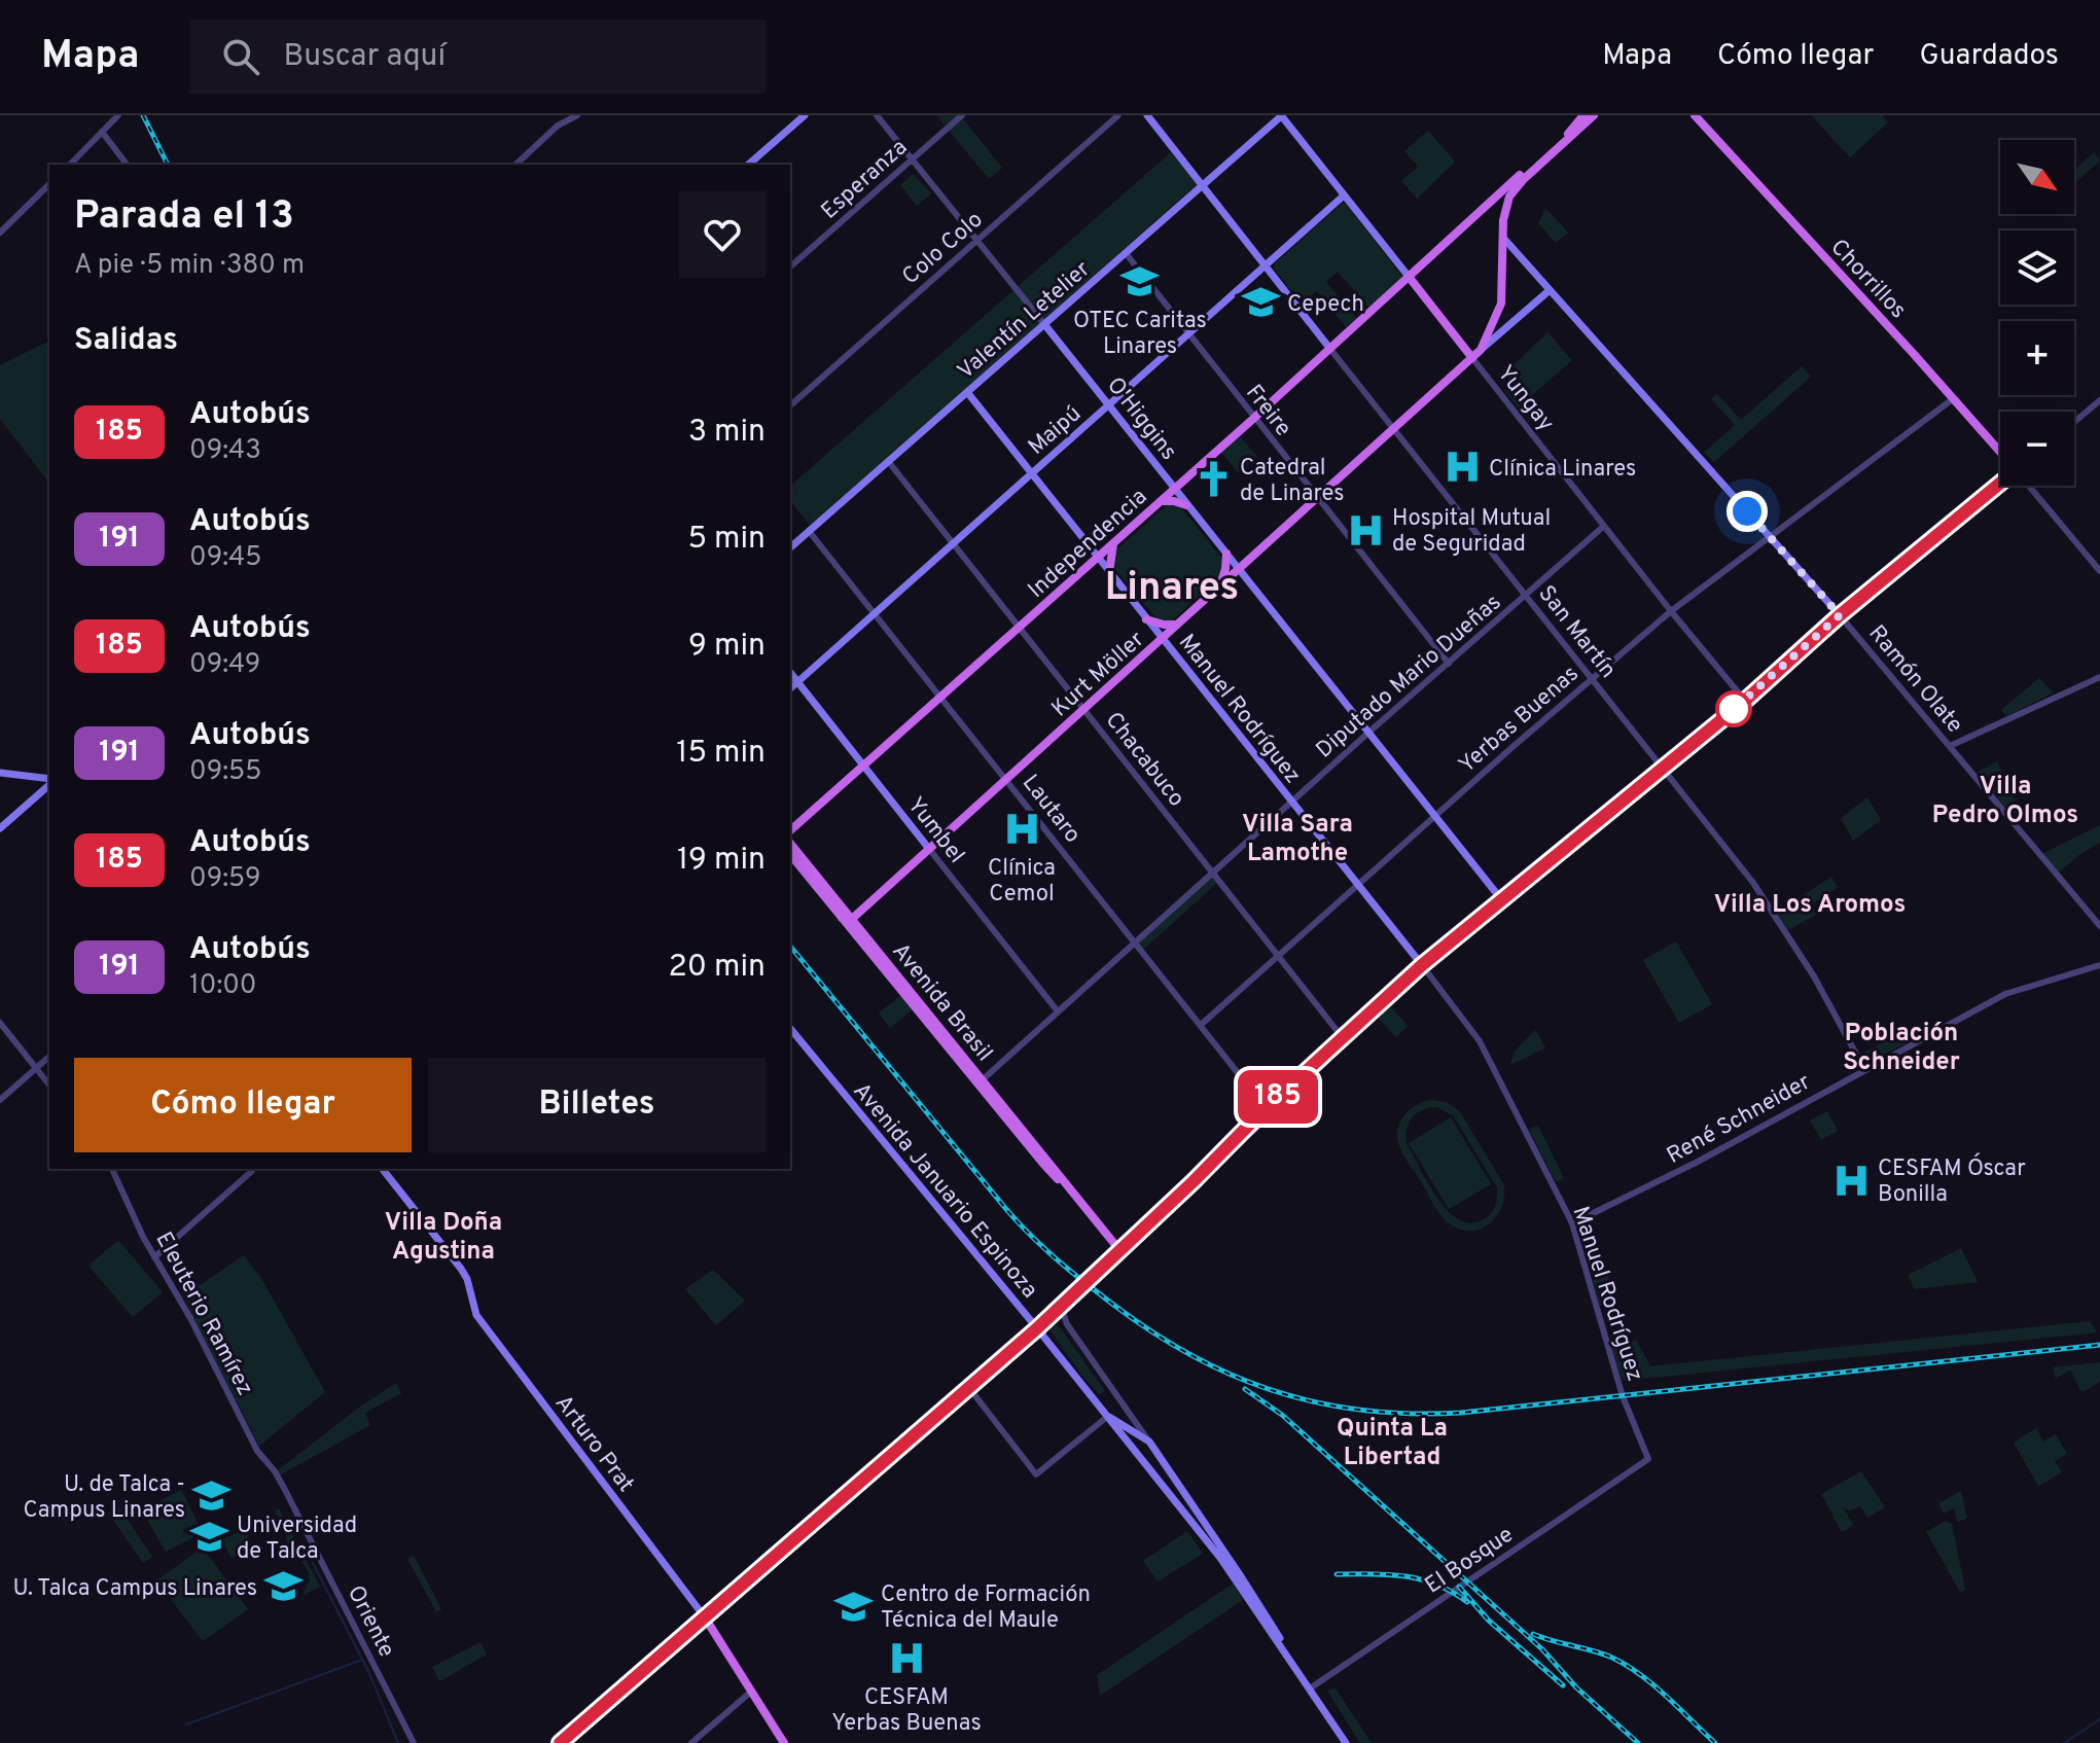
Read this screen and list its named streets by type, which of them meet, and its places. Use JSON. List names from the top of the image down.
{
  "streets": {
    "main road": [
      "Chorrillos",
      "Valentín Letelier",
      "Yungay",
      "O'Higgins",
      "Maipú",
      "Independencia",
      "San Martín",
      "Kurt Möller",
      "Ramón Olate",
      "Manuel Rodríguez",
      "Yumbel",
      "Avenida Brasil",
      "Avenida Januario Espinoza",
      "Arturo Prat"
    ],
    "street": [
      "Esperanza",
      "Colo Colo",
      "Freire",
      "Diputado Mario Dueñas",
      "Yerbas Buenas",
      "Chacabuco",
      "Lautaro",
      "René Schneider",
      "Eleuterio Ramírez",
      "El Bosque",
      "Oriente"
    ]
  },
  "crossings": [
    ["Esperanza", "O'Higgins"],
    ["Colo Colo", "O'Higgins"],
    ["Chorrillos", "Yerbas Buenas"],
    ["Valentín Letelier", "Yungay"],
    ["Valentín Letelier", "Freire"],
    ["Valentín Letelier", "O'Higgins"],
    ["Valentín Letelier", "San Martín"],
    ["Valentín Letelier", "Manuel Rodríguez"],
    ["Valentín Letelier", "Chacabuco"],
    ["Valentín Letelier", "Lautaro"],
    ["Yungay", "Maipú"],
    ["Yungay", "Independencia"],
    ["Yungay", "Kurt Möller"],
    ["Yungay", "Diputado Mario Dueñas"],
    ["Yungay", "Yerbas Buenas"],
    ["Freire", "Maipú"],
    ["Freire", "Independencia"],
    ["Freire", "Kurt Möller"],
    ["Freire", "Diputado Mario Dueñas"],
    ["O'Higgins", "Maipú"],
    ["O'Higgins", "Independencia"],
    ["O'Higgins", "Kurt Möller"],
    ["O'Higgins", "Diputado Mario Dueñas"],
    ["O'Higgins", "Manuel Rodríguez"],
    ["O'Higgins", "Yerbas Buenas"],
    ["Maipú", "San Martín"],
    ["Maipú", "Manuel Rodríguez"],
    ["Maipú", "Chacabuco"],
    ["Maipú", "Lautaro"],
    ["Maipú", "Yumbel"],
    ["Independencia", "San Martín"],
    ["Independencia", "Kurt Möller"],
    ["Independencia", "Manuel Rodríguez"],
    ["Independencia", "Chacabuco"],
    ["Independencia", "Lautaro"],
    ["Independencia", "Yumbel"],
    ["San Martín", "Kurt Möller"],
    ["San Martín", "Diputado Mario Dueñas"],
    ["San Martín", "Yerbas Buenas"],
    ["San Martín", "René Schneider"],
    ["Kurt Möller", "Ramón Olate"],
    ["Kurt Möller", "Manuel Rodríguez"],
    ["Kurt Möller", "Chacabuco"],
    ["Kurt Möller", "Lautaro"],
    ["Kurt Möller", "Yumbel"],
    ["Kurt Möller", "Avenida Brasil"],
    ["Diputado Mario Dueñas", "Manuel Rodríguez"],
    ["Diputado Mario Dueñas", "Chacabuco"],
    ["Diputado Mario Dueñas", "Lautaro"],
    ["Diputado Mario Dueñas", "Yumbel"],
    ["Diputado Mario Dueñas", "Avenida Brasil"],
    ["Ramón Olate", "Yerbas Buenas"],
    ["Manuel Rodríguez", "Yerbas Buenas"],
    ["Manuel Rodríguez", "René Schneider"],
    ["Manuel Rodríguez", "El Bosque"],
    ["Yerbas Buenas", "Chacabuco"],
    ["Yerbas Buenas", "Lautaro"],
    ["Avenida Januario Espinoza", "El Bosque"],
    ["Eleuterio Ramírez", "Oriente"]
  ],
  "districts": [
    "Linares",
    "Villa Pedro Olmos",
    "Villa Sara Lamothe",
    "Villa Los Aromos",
    "Población Schneider",
    "Villa Doña Agustina",
    "Quinta La Libertad"
  ],
  "places": {
    "school or university": [
      "OTEC Caritas Linares",
      "Cepech",
      "U. de Talca - Campus Linares",
      "Universidad de Talca",
      "U. Talca Campus Linares",
      "Centro de Formación Técnica del Maule"
    ],
    "hospital": [
      "Clínica Linares",
      "Hospital Mutual de Seguridad",
      "Clínica Cemol",
      "CESFAM Óscar Bonilla",
      "CESFAM Yerbas Buenas"
    ],
    "church": ["Catedral de Linares"]
  },
  "lines": ["bus line 185"],
  "north": "bottom right",
  "page": {
    "header": "Mapa",
    "search": "Buscar aquí",
    "nav": ["Mapa", "Cómo llegar", "Guardados"],
    "on_map": "185",
    "map_buttons": ["+", "−"],
    "heading": [
      ["Parada el 13", "A pie · 5 min · 380 m"],
      "Salidas"
    ],
    "list": [
      {
        "mark": "185",
        "name": "Autobús",
        "note": "09:43",
        "value": "3 min"
      },
      {
        "mark": "191",
        "name": "Autobús",
        "note": "09:45",
        "value": "5 min"
      },
      {
        "mark": "185",
        "name": "Autobús",
        "note": "09:49",
        "value": "9 min"
      },
      {
        "mark": "191",
        "name": "Autobús",
        "note": "09:55",
        "value": "15 min"
      },
      {
        "mark": "185",
        "name": "Autobús",
        "note": "09:59",
        "value": "19 min"
      },
      {
        "mark": "191",
        "name": "Autobús",
        "note": "10:00",
        "value": "20 min"
      }
    ],
    "buttons": ["Cómo llegar", "Billetes"]
  }
}
